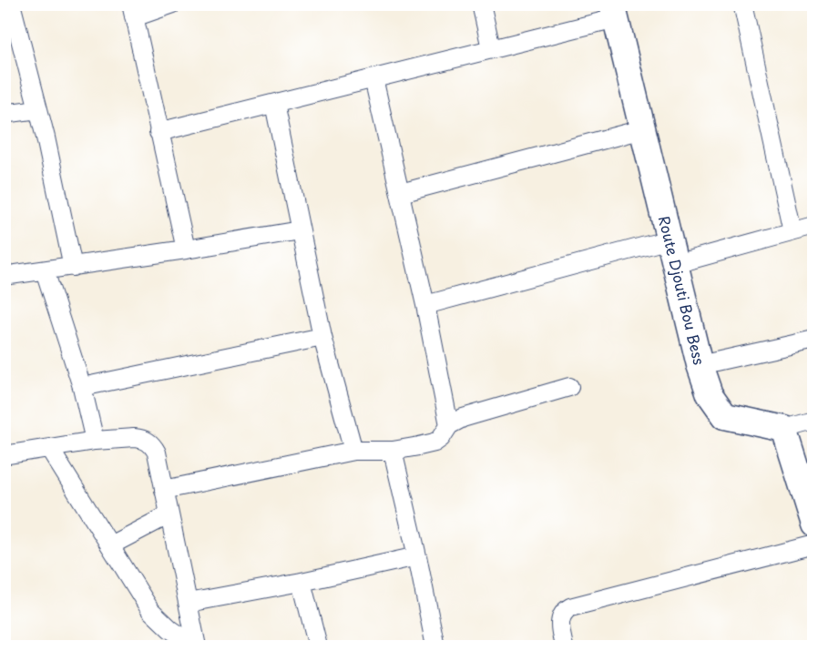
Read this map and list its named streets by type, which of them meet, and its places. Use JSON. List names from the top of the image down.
{
  "streets": {
    "main road": ["Route Djouti Bou Bess"]
  }
}
